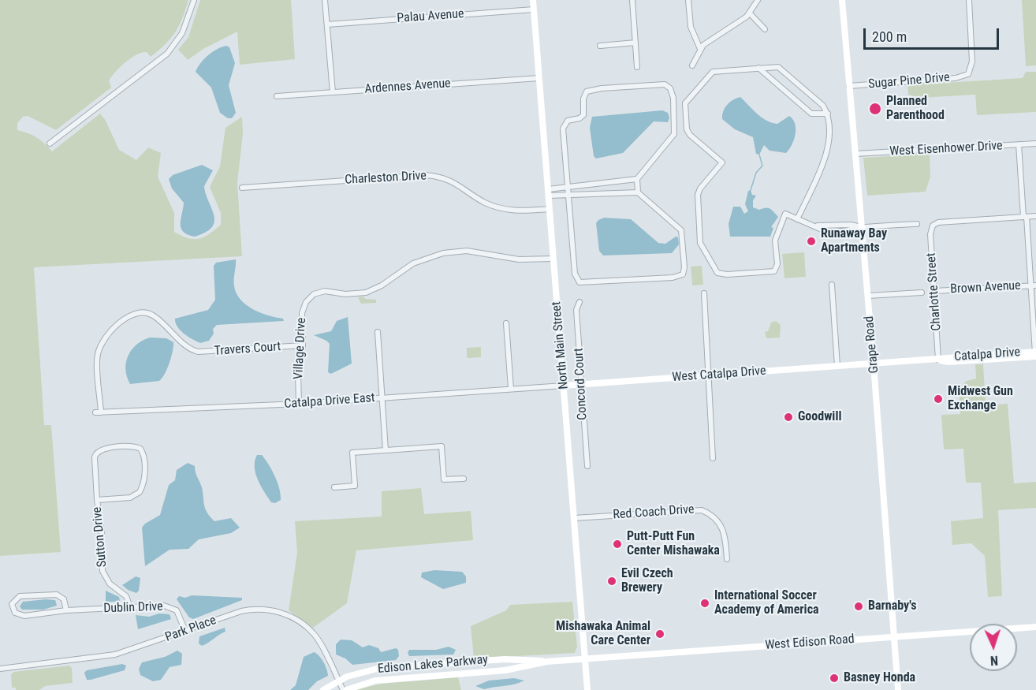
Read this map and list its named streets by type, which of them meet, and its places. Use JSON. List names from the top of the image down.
{
  "streets": {
    "main road": [
      "Grape Road",
      "North Main Street",
      "Catalpa Drive",
      "West Catalpa Drive",
      "West Edison Road",
      "Edison Lakes Parkway"
    ],
    "street": [
      "Palau Avenue",
      "Sugar Pine Drive",
      "Ardennes Avenue",
      "West Eisenhower Drive",
      "Charleston Drive",
      "Brown Avenue",
      "Charlotte Street",
      "Village Drive",
      "Travers Court",
      "Concord Court",
      "Catalpa Drive East",
      "Red Coach Drive",
      "Sutton Drive",
      "Dublin Drive",
      "Park Place"
    ]
  },
  "crossings": [
    ["Palau Avenue", "North Main Street"],
    ["Sugar Pine Drive", "Grape Road"],
    ["Ardennes Avenue", "North Main Street"],
    ["West Eisenhower Drive", "Grape Road"],
    ["Charleston Drive", "North Main Street"],
    ["Brown Avenue", "Charlotte Street"],
    ["Charlotte Street", "Catalpa Drive"],
    ["Grape Road", "Catalpa Drive"],
    ["Grape Road", "West Catalpa Drive"],
    ["Grape Road", "West Edison Road"],
    ["North Main Street", "Village Drive"],
    ["North Main Street", "West Catalpa Drive"],
    ["North Main Street", "Catalpa Drive East"],
    ["North Main Street", "Red Coach Drive"],
    ["North Main Street", "West Edison Road"],
    ["North Main Street", "Edison Lakes Parkway"],
    ["Village Drive", "Travers Court"],
    ["Village Drive", "Catalpa Drive East"],
    ["Travers Court", "Catalpa Drive East"],
    ["Catalpa Drive", "West Catalpa Drive"],
    ["West Catalpa Drive", "Concord Court"],
    ["West Catalpa Drive", "Catalpa Drive East"],
    ["Sutton Drive", "Dublin Drive"],
    ["Dublin Drive", "Park Place"],
    ["Park Place", "Edison Lakes Parkway"],
    ["West Edison Road", "Edison Lakes Parkway"]
  ],
  "places": [
    "Planned Parenthood",
    "Runaway Bay Apartments",
    "Midwest Gun Exchange",
    "Goodwill",
    "Putt-Putt Fun Center Mishawaka",
    "Evil Czech Brewery",
    "International Soccer Academy of America",
    "Barnaby's",
    "Mishawaka Animal Care Center",
    "Basney Honda"
  ],
  "scale_bar": "200 m",
  "north": "bottom"
}
